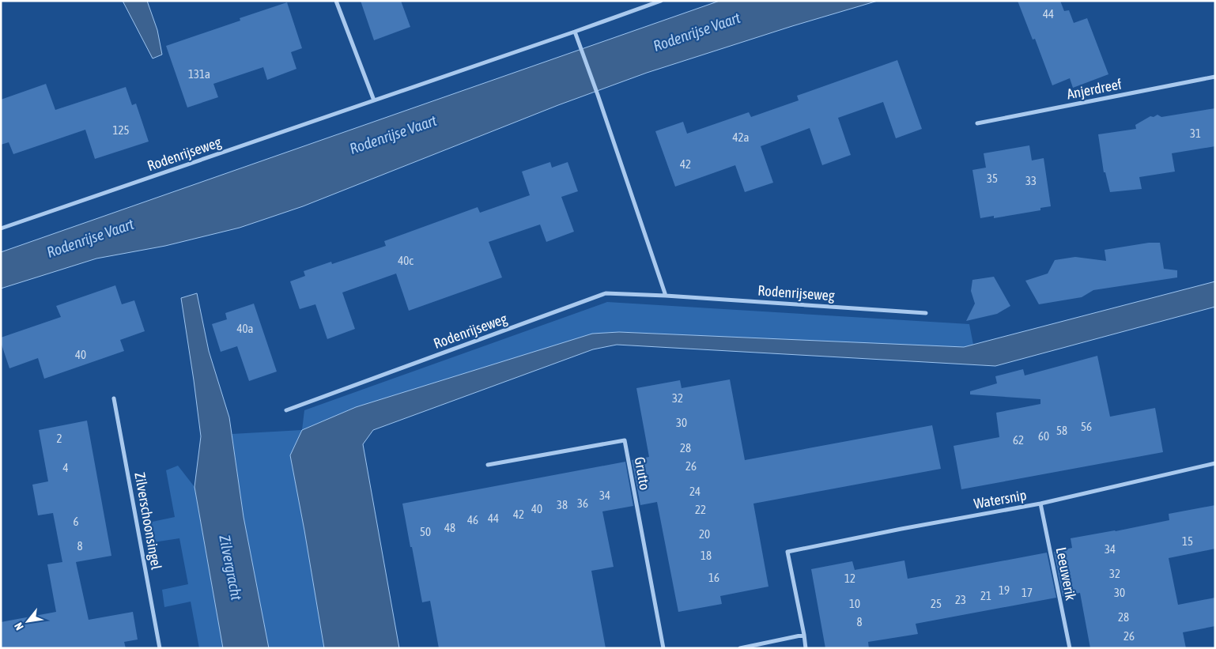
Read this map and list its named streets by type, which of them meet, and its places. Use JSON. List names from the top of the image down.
{
  "streets": {
    "street": [
      "Anjerdreef",
      "Rodenrijseweg",
      "Grutto",
      "Watersnip",
      "Zilverschoonsingel",
      "Leeuwerik"
    ]
  },
  "crossings": [
    ["Watersnip", "Leeuwerik"]
  ],
  "water": ["Rodenrijse Vaart", "Zilvergracht"],
  "house_numbers": [
    "44",
    "131a",
    "125",
    "31",
    "42a",
    "42",
    "35",
    "33",
    "40c",
    "40a",
    "40",
    "32",
    "30",
    "56",
    "58",
    "60",
    "2",
    "62",
    "28",
    "26",
    "4",
    "24",
    "34",
    "36",
    "38",
    "40",
    "22",
    "42",
    "44",
    "46",
    "6",
    "48",
    "50",
    "20",
    "15",
    "8",
    "34",
    "18",
    "32",
    "16",
    "12",
    "19",
    "17",
    "30",
    "21",
    "23",
    "10",
    "25",
    "28",
    "8",
    "26"
  ],
  "north": "bottom left"
}
